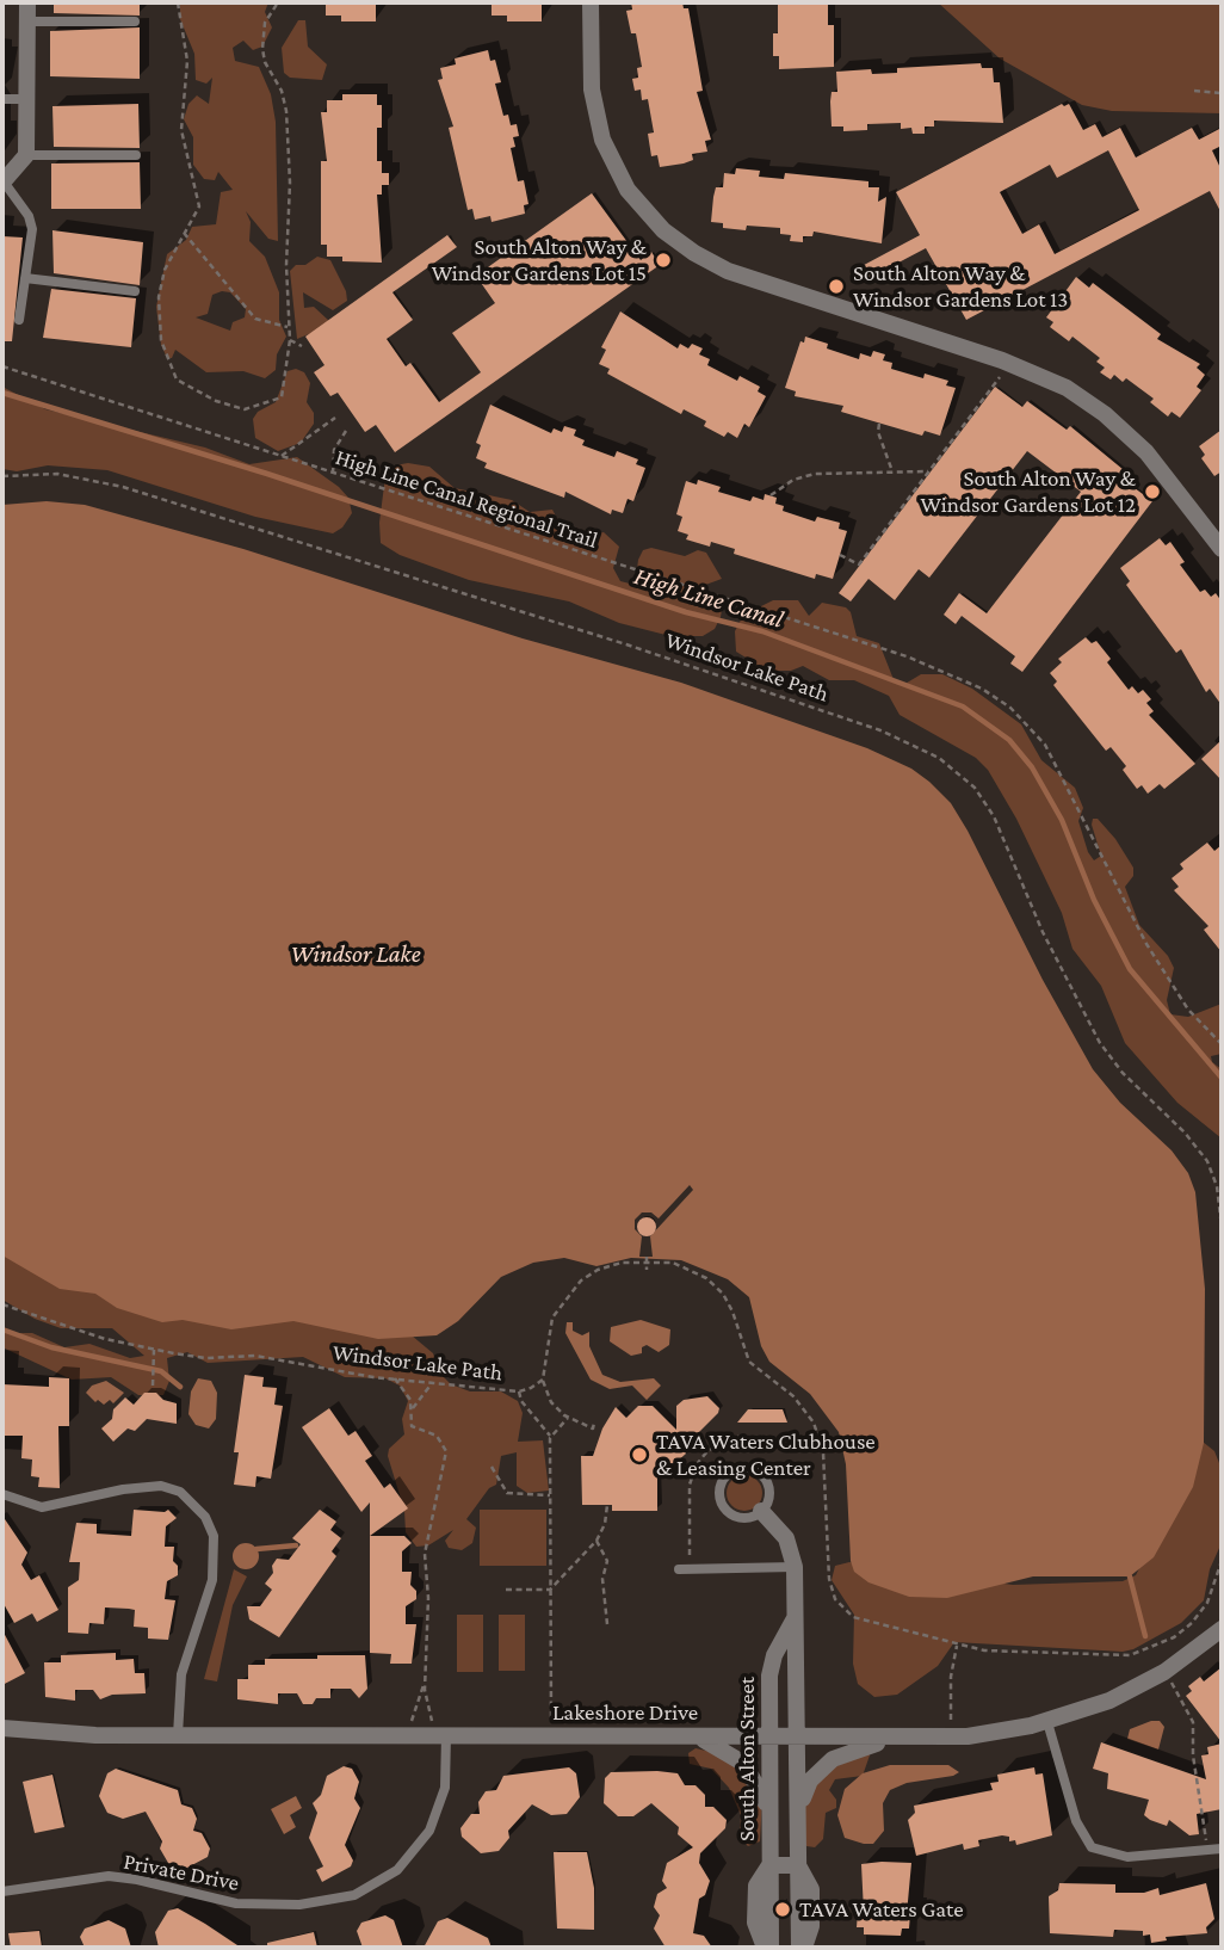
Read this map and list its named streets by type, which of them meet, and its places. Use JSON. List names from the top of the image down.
{
  "streets": {
    "street": ["Lakeshore Drive", "South Alton Street"],
    "lane": ["Private Drive"],
    "path": ["High Line Canal Regional Trail", "Windsor Lake Path"]
  },
  "crossings": [
    ["Lakeshore Drive", "South Alton Street"],
    ["Lakeshore Drive", "Private Drive"]
  ],
  "water": ["High Line Canal", "Windsor Lake"],
  "places": [
    "South Alton Way & Windsor Gardens Lot 15",
    "South Alton Way & Windsor Gardens Lot 13",
    "South Alton Way & Windsor Gardens Lot 12",
    "TAVA Waters Clubhouse & Leasing Center",
    "TAVA Waters Gate"
  ]
}
